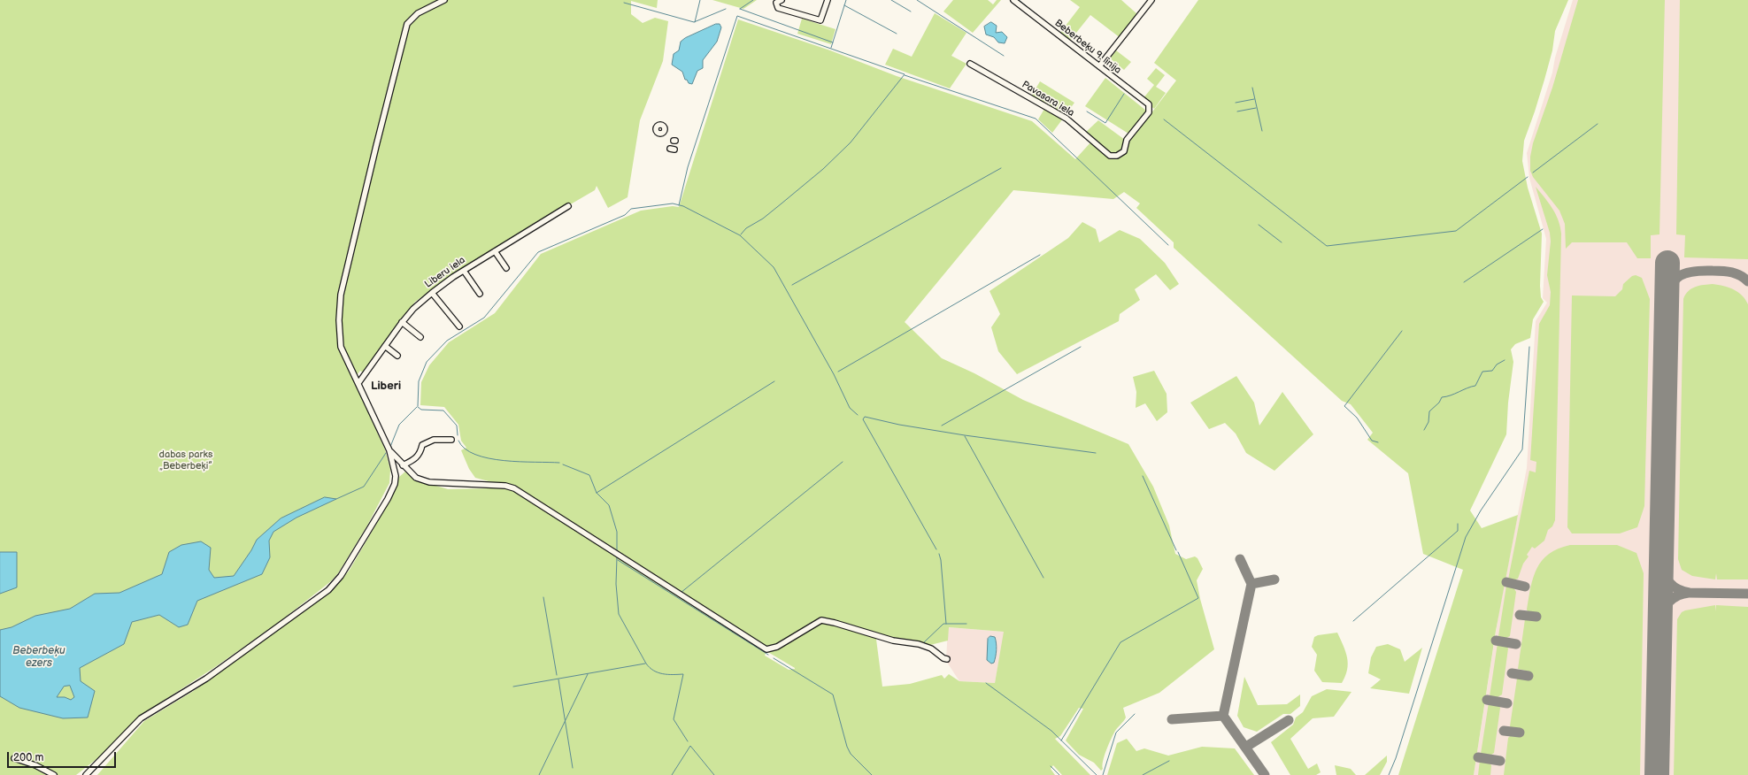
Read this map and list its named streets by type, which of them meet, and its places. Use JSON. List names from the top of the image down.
{
  "streets": {
    "street": ["Beberbeķu 9. līnija", "Pavasara iela", "Liberu iela"]
  },
  "crossings": [
    ["Beberbeķu 9. līnija", "Pavasara iela"]
  ],
  "districts": ["Liberi"],
  "water": ["Beberbeķu ezers"],
  "parks": ["dabas parks „Beberbeķi”"],
  "scale_bar": "200 m"
}
